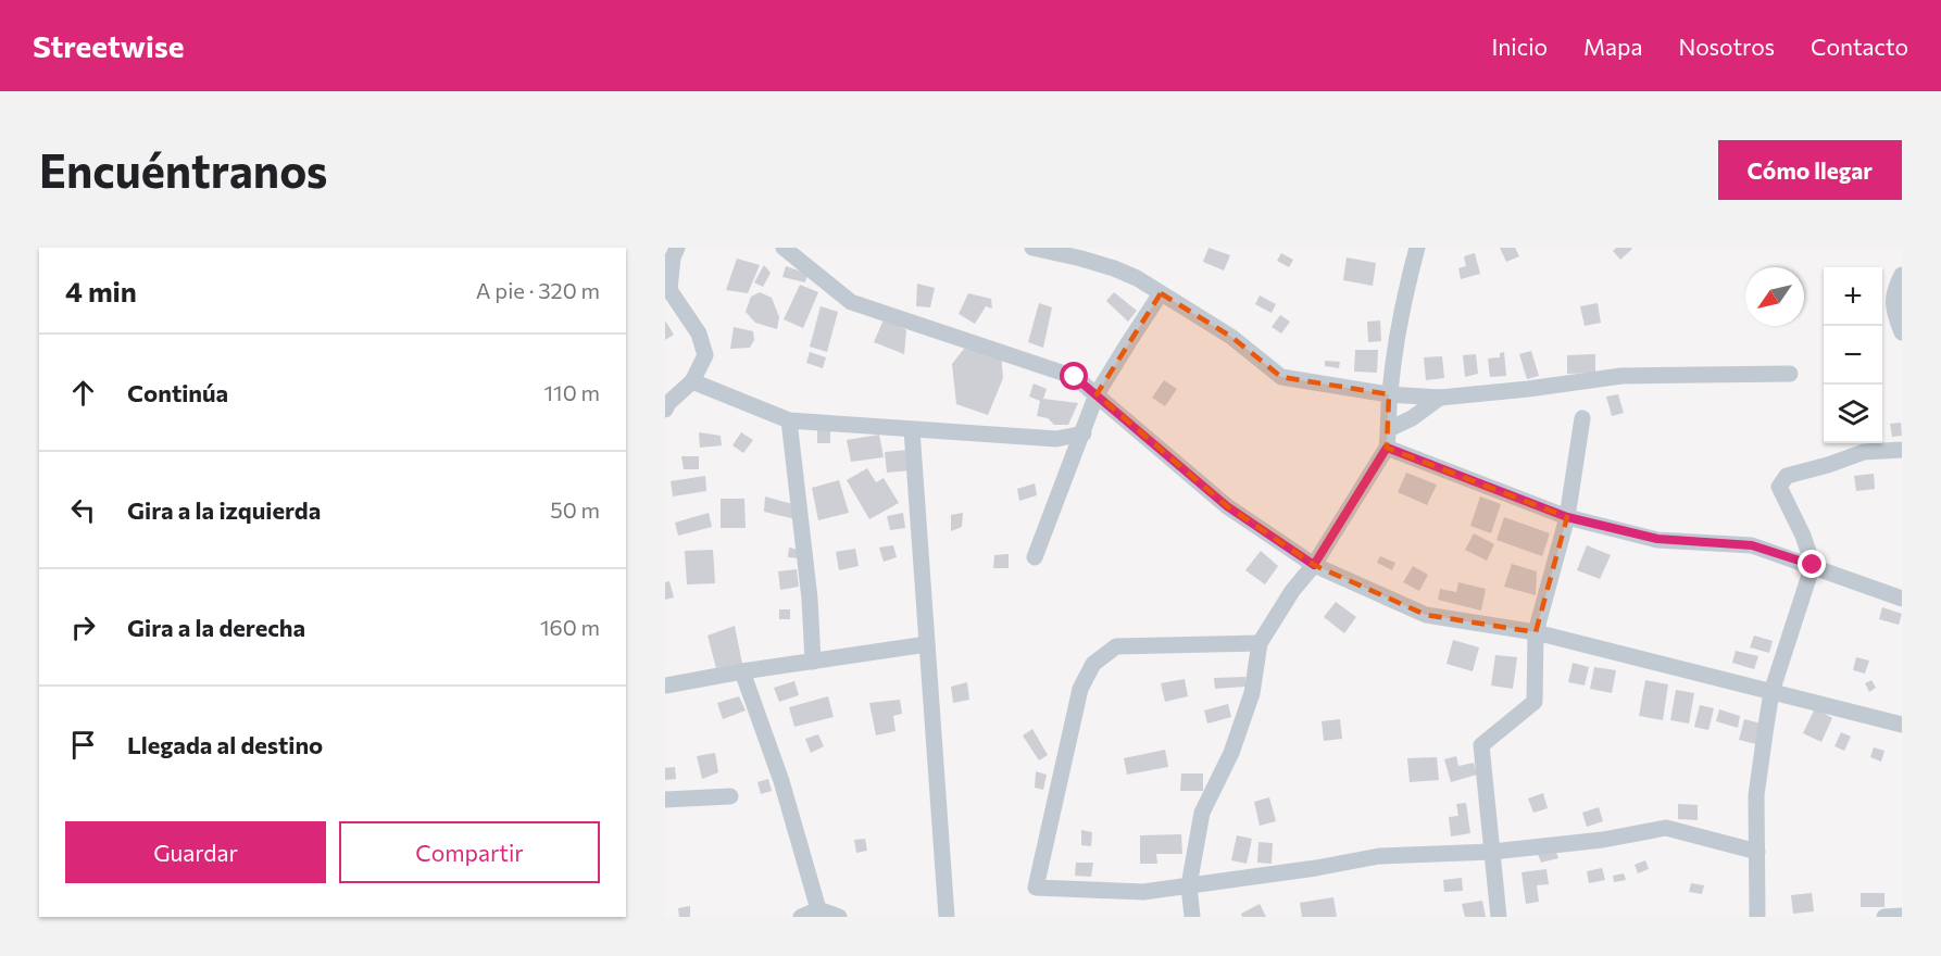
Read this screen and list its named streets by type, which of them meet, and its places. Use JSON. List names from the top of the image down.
{
  "north": "bottom left",
  "page": {
    "header": "Streetwise",
    "nav": [
      "Inicio",
      "Mapa",
      "Nosotros",
      "Contacto"
    ],
    "buttons": [
      "Cómo llegar",
      ["Guardar", "Compartir"]
    ],
    "title": "Encuéntranos",
    "heading": ["4 min", "A pie · 320 m"],
    "map_buttons": ["+", "−"],
    "list": [
      ["Continúa", "110 m"],
      ["Gira a la izquierda", "50 m"],
      ["Gira a la derecha", "160 m"],
      "Llegada al destino"
    ]
  }
}
